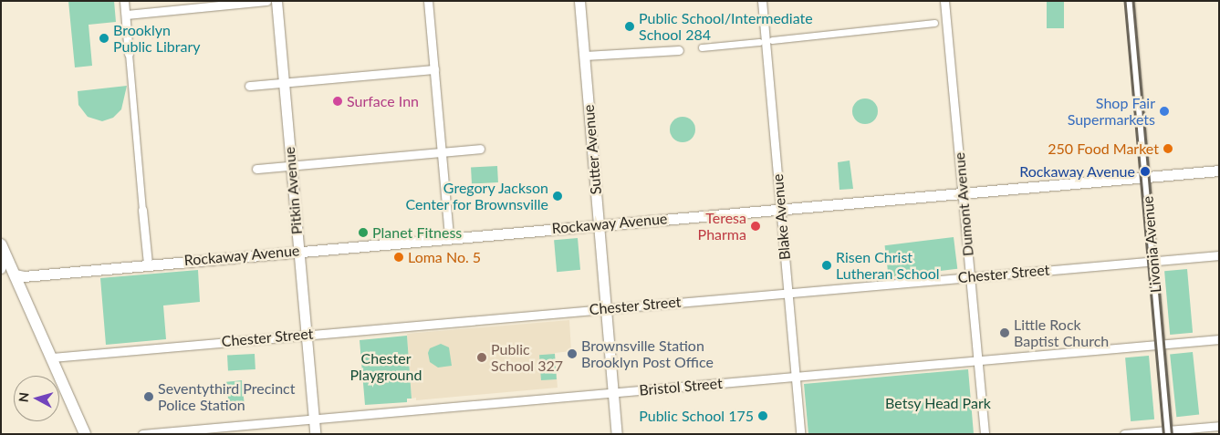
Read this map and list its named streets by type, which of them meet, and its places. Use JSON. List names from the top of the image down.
{
  "streets": {
    "main road": ["Rockaway Avenue"],
    "street": [
      "Sutter Avenue",
      "Pitkin Avenue",
      "Dumont Avenue",
      "Blake Avenue",
      "Livonia Avenue",
      "Chester Street",
      "Bristol Street"
    ]
  },
  "crossings": [
    ["Sutter Avenue", "Rockaway Avenue"],
    ["Sutter Avenue", "Chester Street"],
    ["Sutter Avenue", "Bristol Street"],
    ["Pitkin Avenue", "Rockaway Avenue"],
    ["Pitkin Avenue", "Chester Street"],
    ["Pitkin Avenue", "Bristol Street"],
    ["Dumont Avenue", "Rockaway Avenue"],
    ["Dumont Avenue", "Chester Street"],
    ["Dumont Avenue", "Bristol Street"],
    ["Blake Avenue", "Rockaway Avenue"],
    ["Blake Avenue", "Chester Street"],
    ["Blake Avenue", "Bristol Street"],
    ["Rockaway Avenue", "Livonia Avenue"],
    ["Livonia Avenue", "Chester Street"],
    ["Livonia Avenue", "Bristol Street"]
  ],
  "parks": ["Chester Playground", "Betsy Head Park"],
  "places": [
    "Public School/Intermediate School 284",
    "Brooklyn Public Library",
    "Surface Inn",
    "Shop Fair Supermarkets",
    "250 Food Market",
    "Rockaway Avenue",
    "Gregory Jackson Center for Brownsville",
    "Teresa Pharma",
    "Planet Fitness",
    "Loma No. 5",
    "Risen Christ Lutheran School",
    "Little Rock Baptist Church",
    "Brownsville Station Brooklyn Post Office",
    "Public School 327",
    "Seventythird Precinct Police Station",
    "Public School 175"
  ],
  "north": "left"
}
